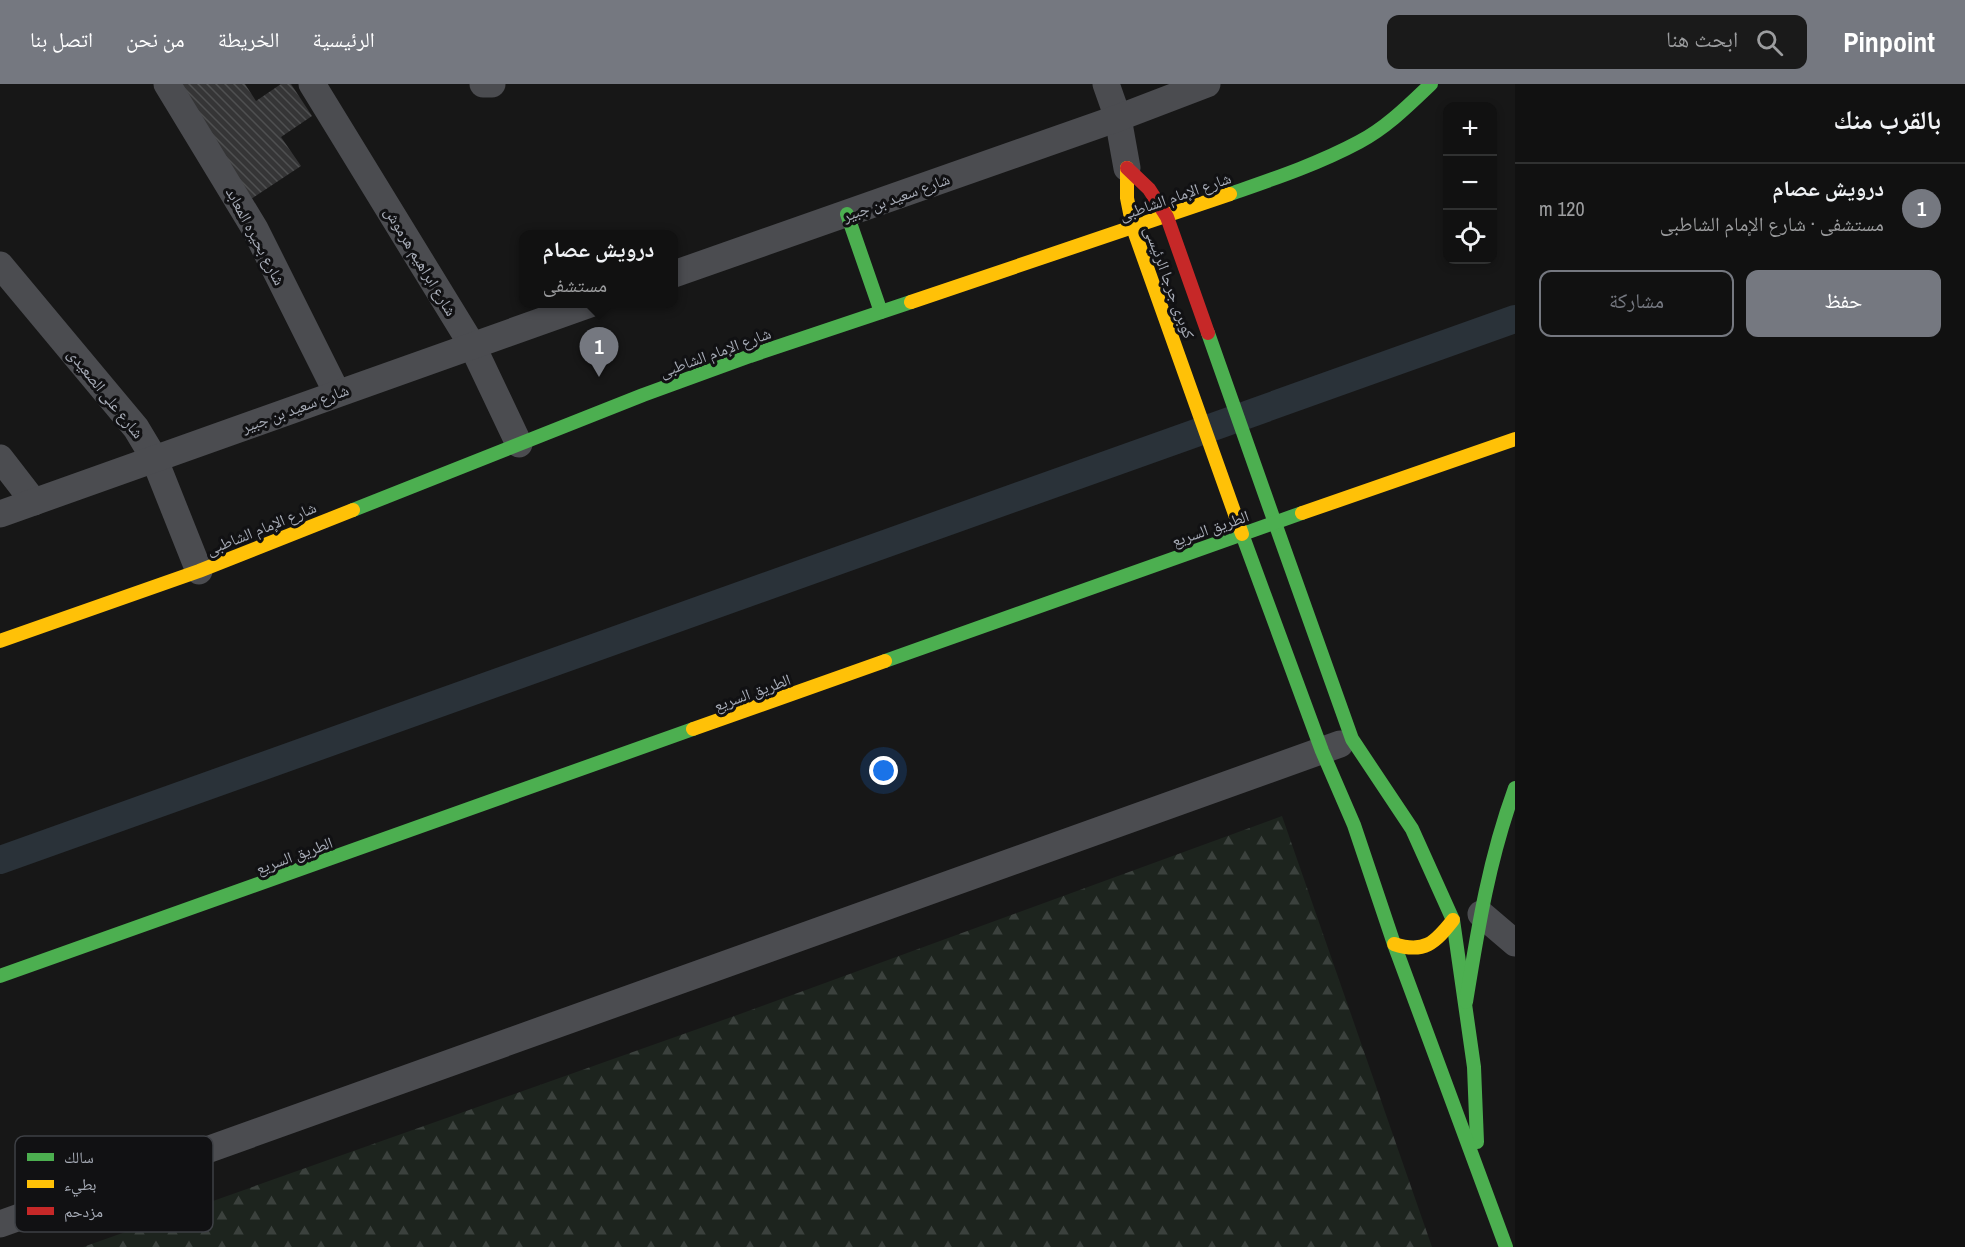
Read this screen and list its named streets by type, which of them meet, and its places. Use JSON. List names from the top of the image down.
{
  "streets": {
    "main road": ["شارع الإمام الشاطبى", "كوبرى جرجا الرئيسى", "الطريق السريع"],
    "street": [
      "شارع سعيد بن جبير",
      "شارع بحيره المعابد",
      "شارع ابراهيم هرموش",
      "شارع على الصعيدى"
    ]
  },
  "crossings": [
    ["شارع الإمام الشاطبى", "شارع ابراهيم هرموش"],
    ["شارع الإمام الشاطبى", "كوبرى جرجا الرئيسى"],
    ["شارع الإمام الشاطبى", "شارع على الصعيدى"],
    ["شارع سعيد بن جبير", "شارع بحيره المعابد"],
    ["شارع سعيد بن جبير", "شارع ابراهيم هرموش"],
    ["شارع سعيد بن جبير", "شارع على الصعيدى"],
    ["كوبرى جرجا الرئيسى", "الطريق السريع"]
  ],
  "legend": ["سالك", "بطيء", "مزدحم"],
  "page": {
    "header": "Pinpoint",
    "search": "ابحث هنا",
    "nav": [
      "الرئيسية",
      "الخريطة",
      "من نحن",
      "اتصل بنا"
    ],
    "heading": "بالقرب منك",
    "map_buttons": ["+", "−"],
    "list": [
      {
        "mark": "1",
        "name": "درويش عصام",
        "note": "مستشفى · شارع الإمام الشاطبى",
        "value": "120 m"
      }
    ],
    "popup": ["درويش عصام", "مستشفى"],
    "buttons": ["حفظ", "مشاركة"],
    "pins": "1"
  }
}
